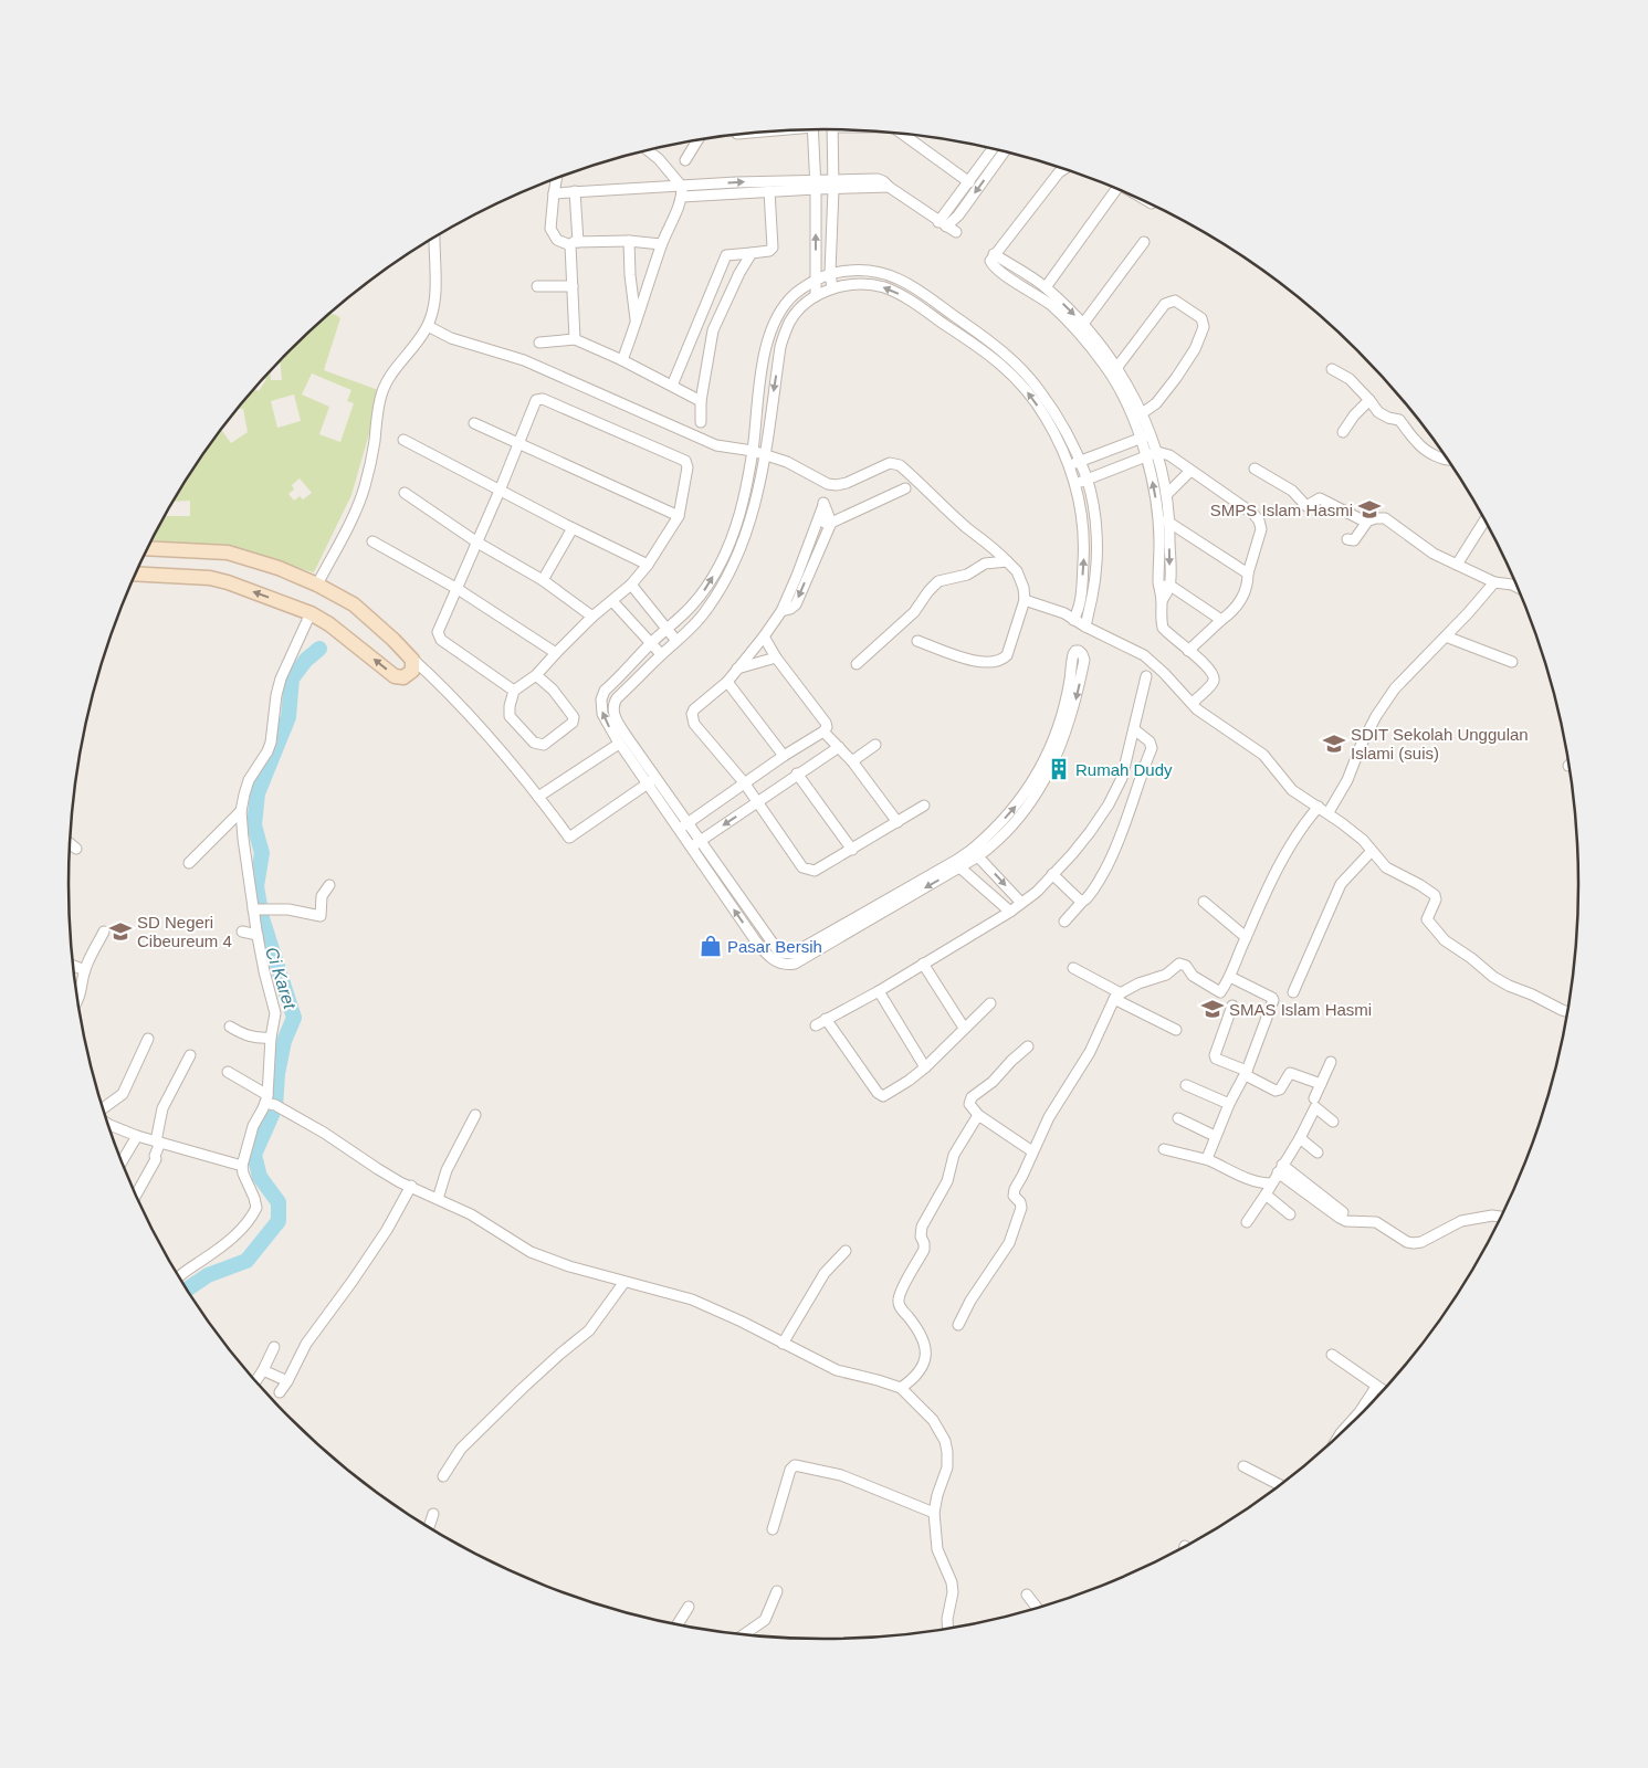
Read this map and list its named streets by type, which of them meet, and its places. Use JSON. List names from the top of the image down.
{
  "water": ["Ci Karet"],
  "places": {
    "school or university": [
      "SMPS Islam Hasmi",
      "SDIT Sekolah Unggulan Islami (suis)",
      "SD Negeri Cibeureum 4",
      "SMAS Islam Hasmi"
    ],
    "building": ["Rumah Dudy"],
    "shop": ["Pasar Bersih"]
  }
}
